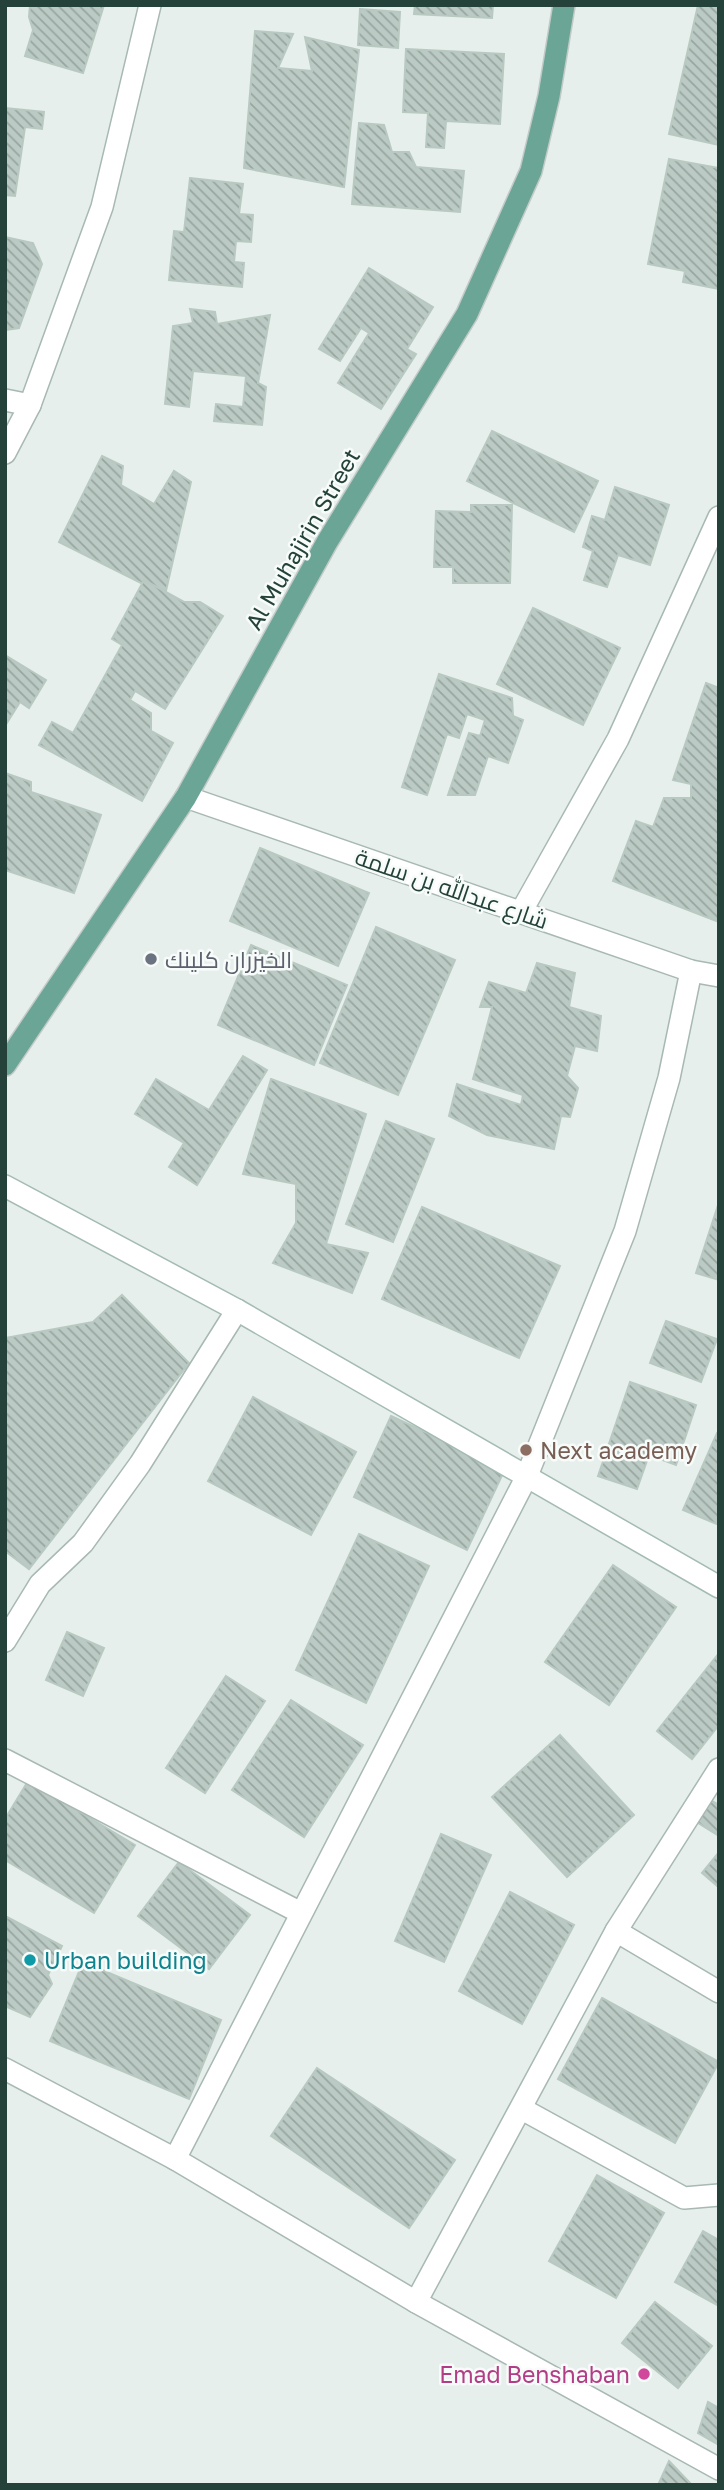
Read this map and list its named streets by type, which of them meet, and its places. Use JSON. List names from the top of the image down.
{
  "streets": {
    "main road": ["Al Muhajirin Street"],
    "street": ["شارع عبدالله بن سلمة"]
  },
  "crossings": [
    ["Al Muhajirin Street", "شارع عبدالله بن سلمة"]
  ],
  "places": [
    "الخيزران كلينك",
    "Next academy",
    "Urban building",
    "Emad Benshaban"
  ]
}
